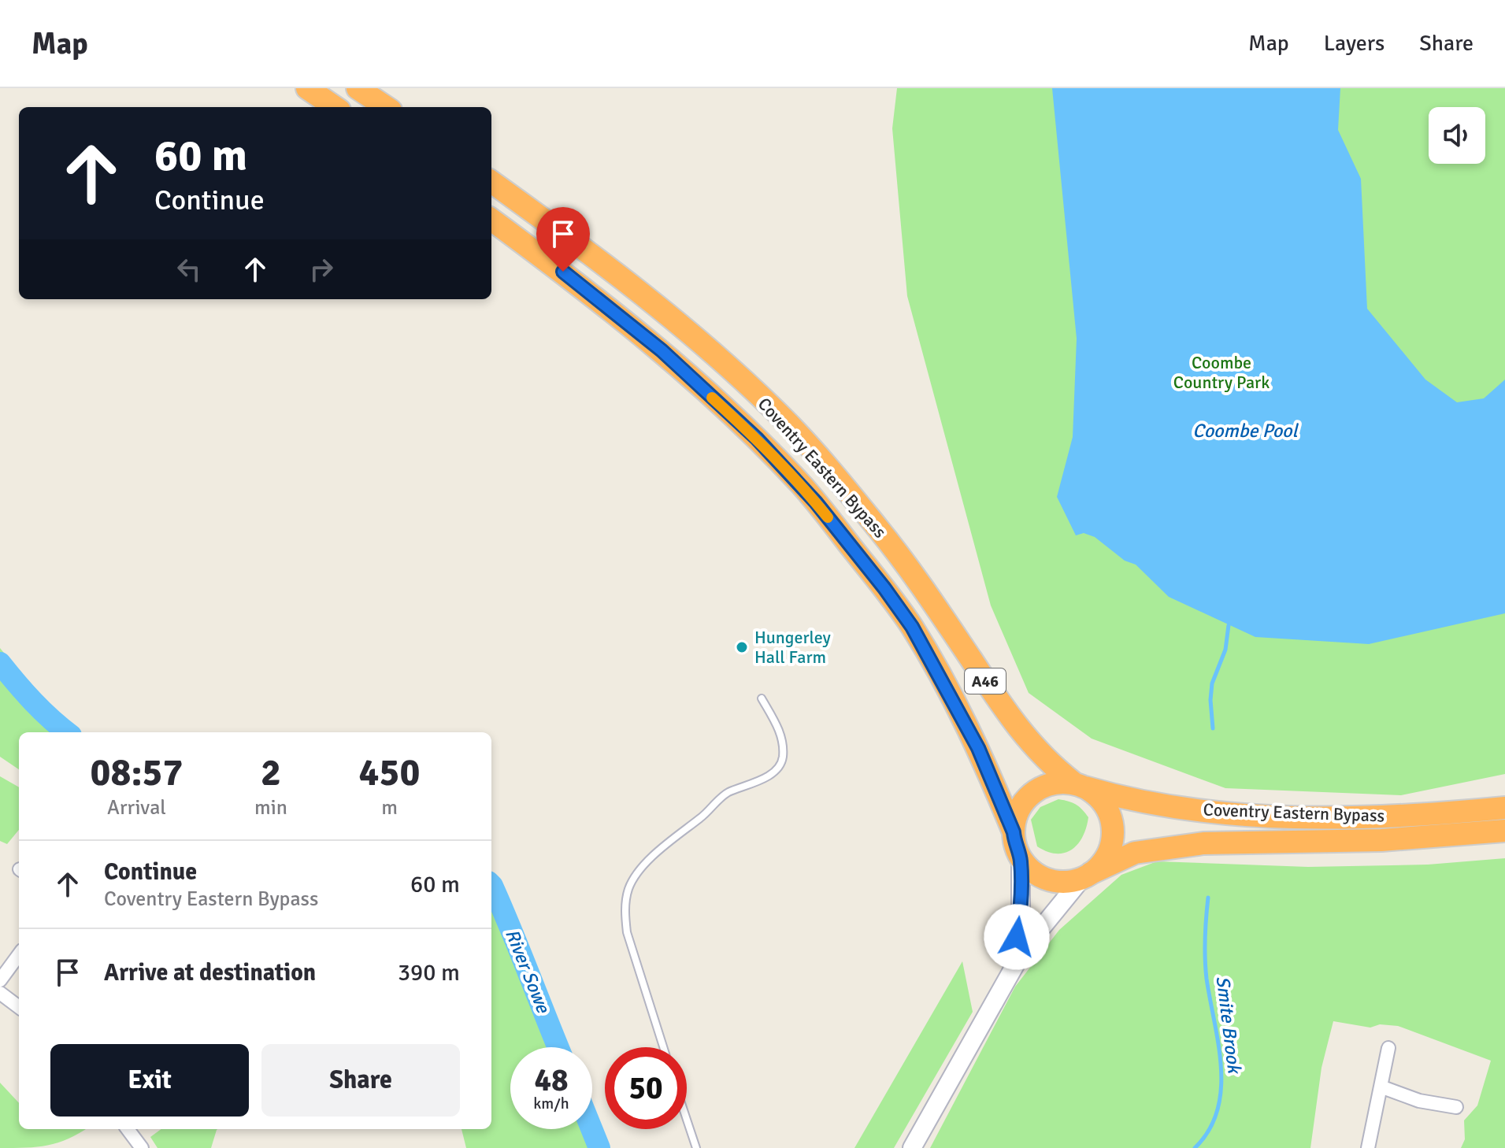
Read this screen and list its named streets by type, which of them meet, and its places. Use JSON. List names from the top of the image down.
{
  "streets": {
    "highway": ["Coventry Eastern Bypass", "A46"]
  },
  "water": ["Coombe Pool", "River Sowe", "Smite Brook"],
  "parks": ["Coombe Country Park"],
  "places": ["Hungerley Hall Farm"],
  "page": {
    "header": "Map",
    "nav": ["Map", "Layers", "Share"],
    "turn": ["60 m", "Continue"],
    "eta": [
      "08:57",
      "Arrival",
      "2",
      "min",
      "450",
      "m"
    ],
    "list": [
      {
        "name": "Continue",
        "note": "Coventry Eastern Bypass",
        "value": "60 m"
      },
      {
        "name": "Arrive at destination",
        "value": "390 m"
      }
    ],
    "buttons": ["Exit", "Share"],
    "speed": "48 km/h",
    "limit": "50"
  }
}
